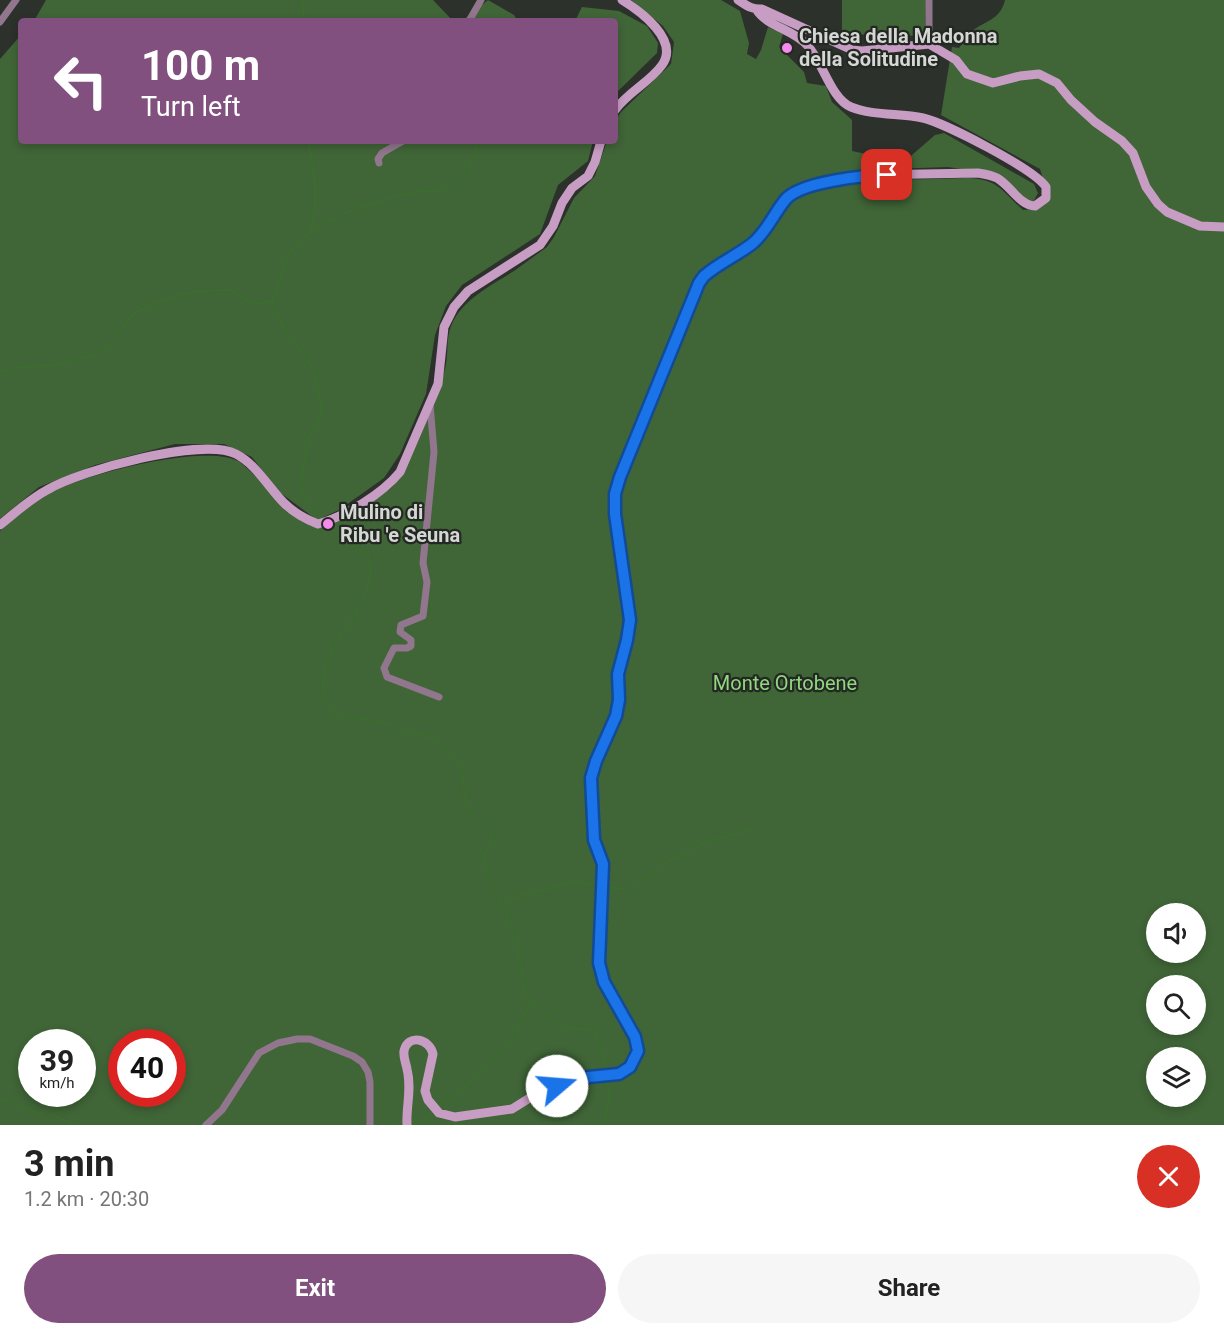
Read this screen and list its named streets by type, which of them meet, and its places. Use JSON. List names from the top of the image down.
{
  "parks": ["Monte Ortobene"],
  "places": ["Chiesa della Madonna della Solitudine", "Mulino di Ribu 'e Seuna"],
  "page": {
    "turn": ["100 m", "Turn left"],
    "speed": "39 km/h",
    "limit": "40",
    "heading": ["3 min", "1.2 km · 20:30"],
    "buttons": ["Exit", "Share"]
  }
}
